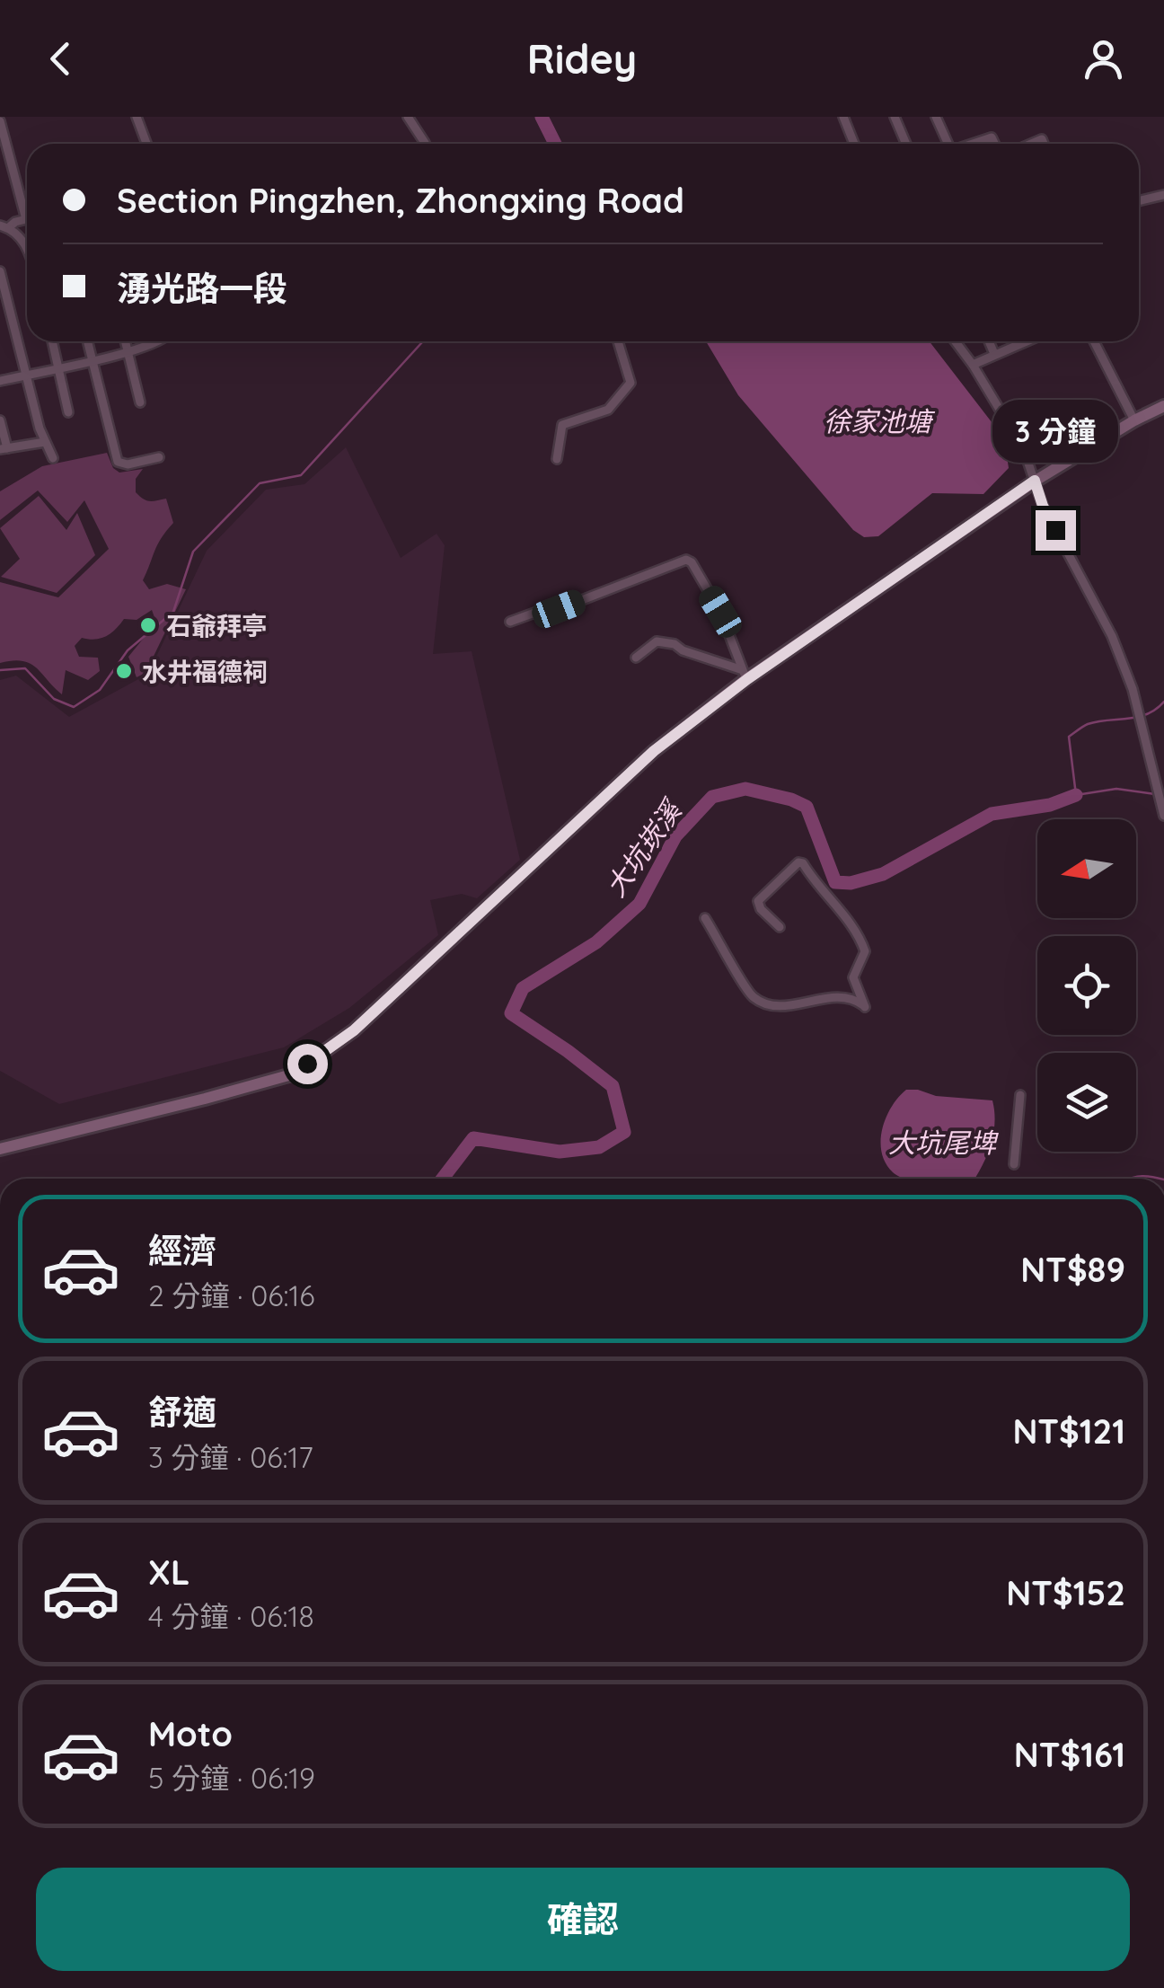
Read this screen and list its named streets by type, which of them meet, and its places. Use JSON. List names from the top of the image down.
{
  "water": ["徐家池塘", "大坑崁溪", "大坑尾埤"],
  "places": ["石爺拜亭", "水井福德祠"],
  "north": "left",
  "page": {
    "header": "Ridey",
    "banner": ["Section Pingzhen, Zhongxing Road", "湧光路一段"],
    "bubble": "3 分鐘",
    "list": [
      {
        "name": "經濟",
        "note": "2 分鐘 · 06:16",
        "value": "NT$89"
      },
      {
        "name": "舒適",
        "note": "3 分鐘 · 06:17",
        "value": "NT$121"
      },
      {
        "name": "XL",
        "note": "4 分鐘 · 06:18",
        "value": "NT$152"
      },
      {
        "name": "Moto",
        "note": "5 分鐘 · 06:19",
        "value": "NT$161"
      }
    ],
    "buttons": "確認"
  }
}
